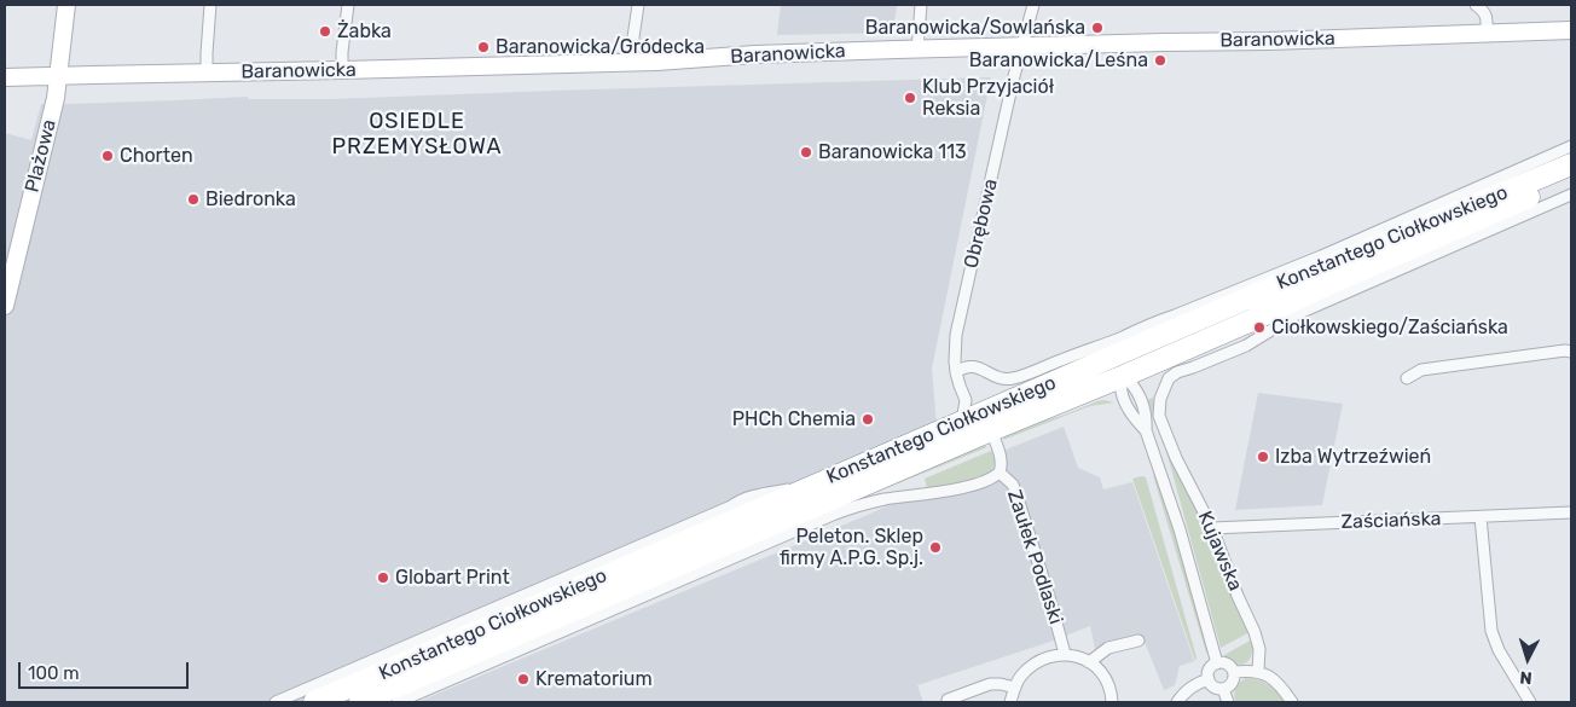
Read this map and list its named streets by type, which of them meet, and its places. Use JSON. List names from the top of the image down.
{
  "streets": {
    "highway": ["Konstantego Ciołkowskiego"],
    "street": [
      "Baranowicka",
      "Plażowa",
      "Obrębowa",
      "Zaściańska",
      "Kujawska",
      "Zaułek Podlaski"
    ]
  },
  "crossings": [
    ["Baranowicka", "Plażowa"],
    ["Baranowicka", "Obrębowa"],
    ["Obrębowa", "Konstantego Ciołkowskiego"],
    ["Konstantego Ciołkowskiego", "Zaułek Podlaski"],
    ["Zaściańska", "Kujawska"]
  ],
  "districts": ["OSIEDLE PRZEMYSŁOWA"],
  "places": [
    "Baranowicka/Sowlańska",
    "Żabka",
    "Baranowicka/Gródecka",
    "Baranowicka/Leśna",
    "Klub Przyjaciół Reksia",
    "Baranowicka 113",
    "Chorten",
    "Biedronka",
    "Ciołkowskiego/Zaściańska",
    "PHCh Chemia",
    "Izba Wytrzeźwień",
    "Peleton. Sklep firmy A.P.G. Sp.j.",
    "Globart Print",
    "Krematorium"
  ],
  "scale_bar": "100 m",
  "north": "bottom"
}
